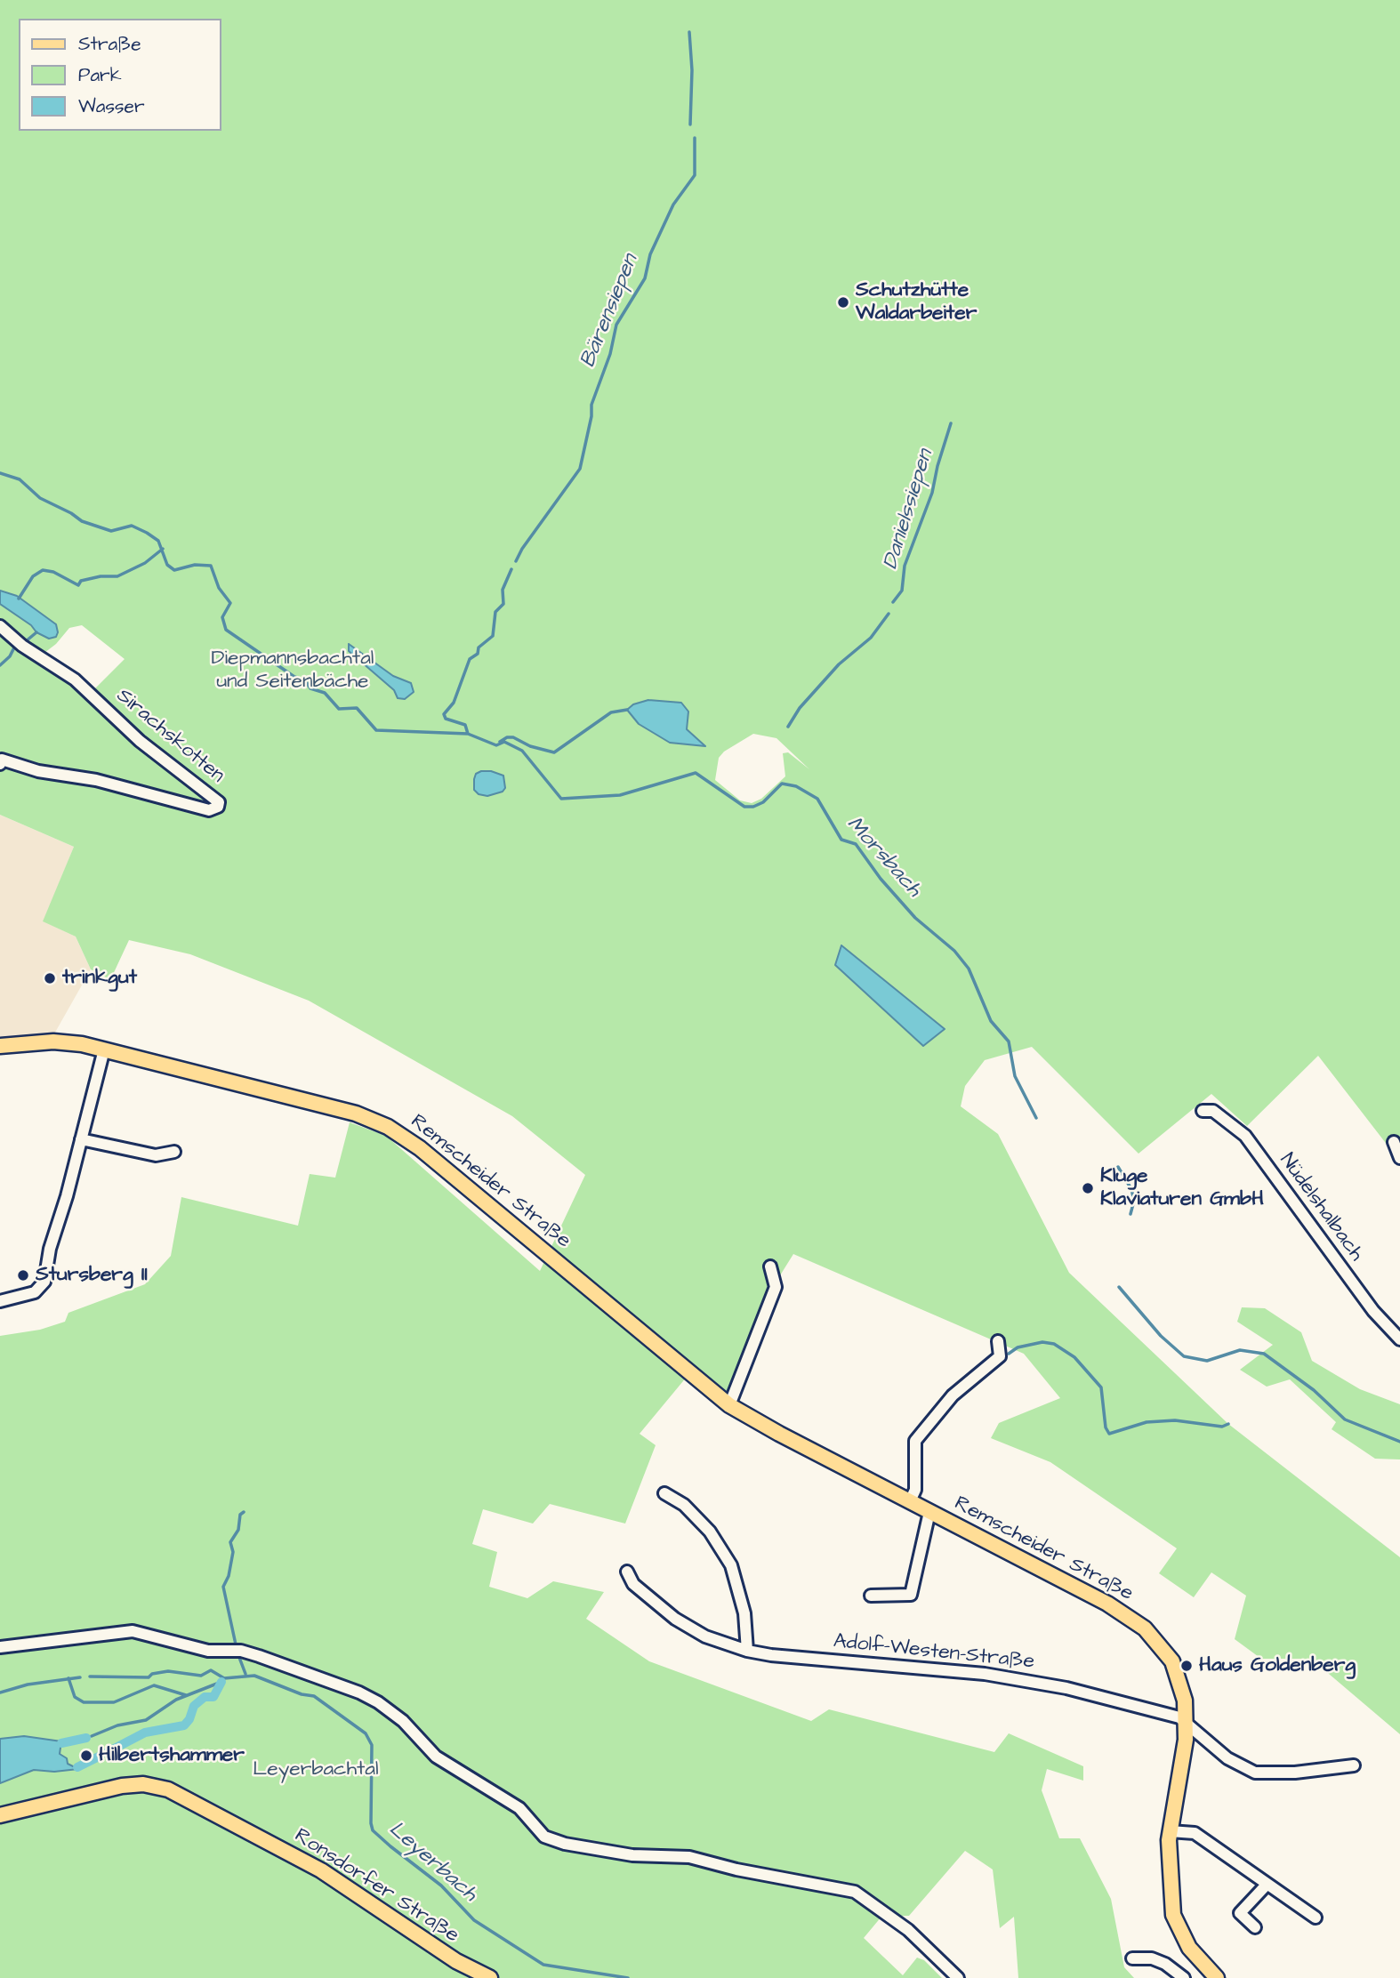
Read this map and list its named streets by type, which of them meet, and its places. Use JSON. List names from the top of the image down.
{
  "streets": {
    "main road": ["Remscheider Straße", "Ronsdorfer Straße"],
    "street": ["Sirachskotten", "Nüdelshalbach", "Adolf-Westen-Straße"]
  },
  "crossings": [
    ["Remscheider Straße", "Adolf-Westen-Straße"]
  ],
  "water": [
    "Bärensiepen",
    "Danielssiepen",
    "Morsbach",
    "Leyerbach"
  ],
  "parks": ["Diepmannsbachtal und Seitenbäche", "Leyerbachtal"],
  "places": [
    "Schutzhütte Waldarbeiter",
    "trinkgut",
    "Kluge Klaviaturen GmbH",
    "Stursberg II",
    "Haus Goldenberg",
    "Hilbertshammer"
  ],
  "legend": ["Straße", "Park", "Wasser"]
}
